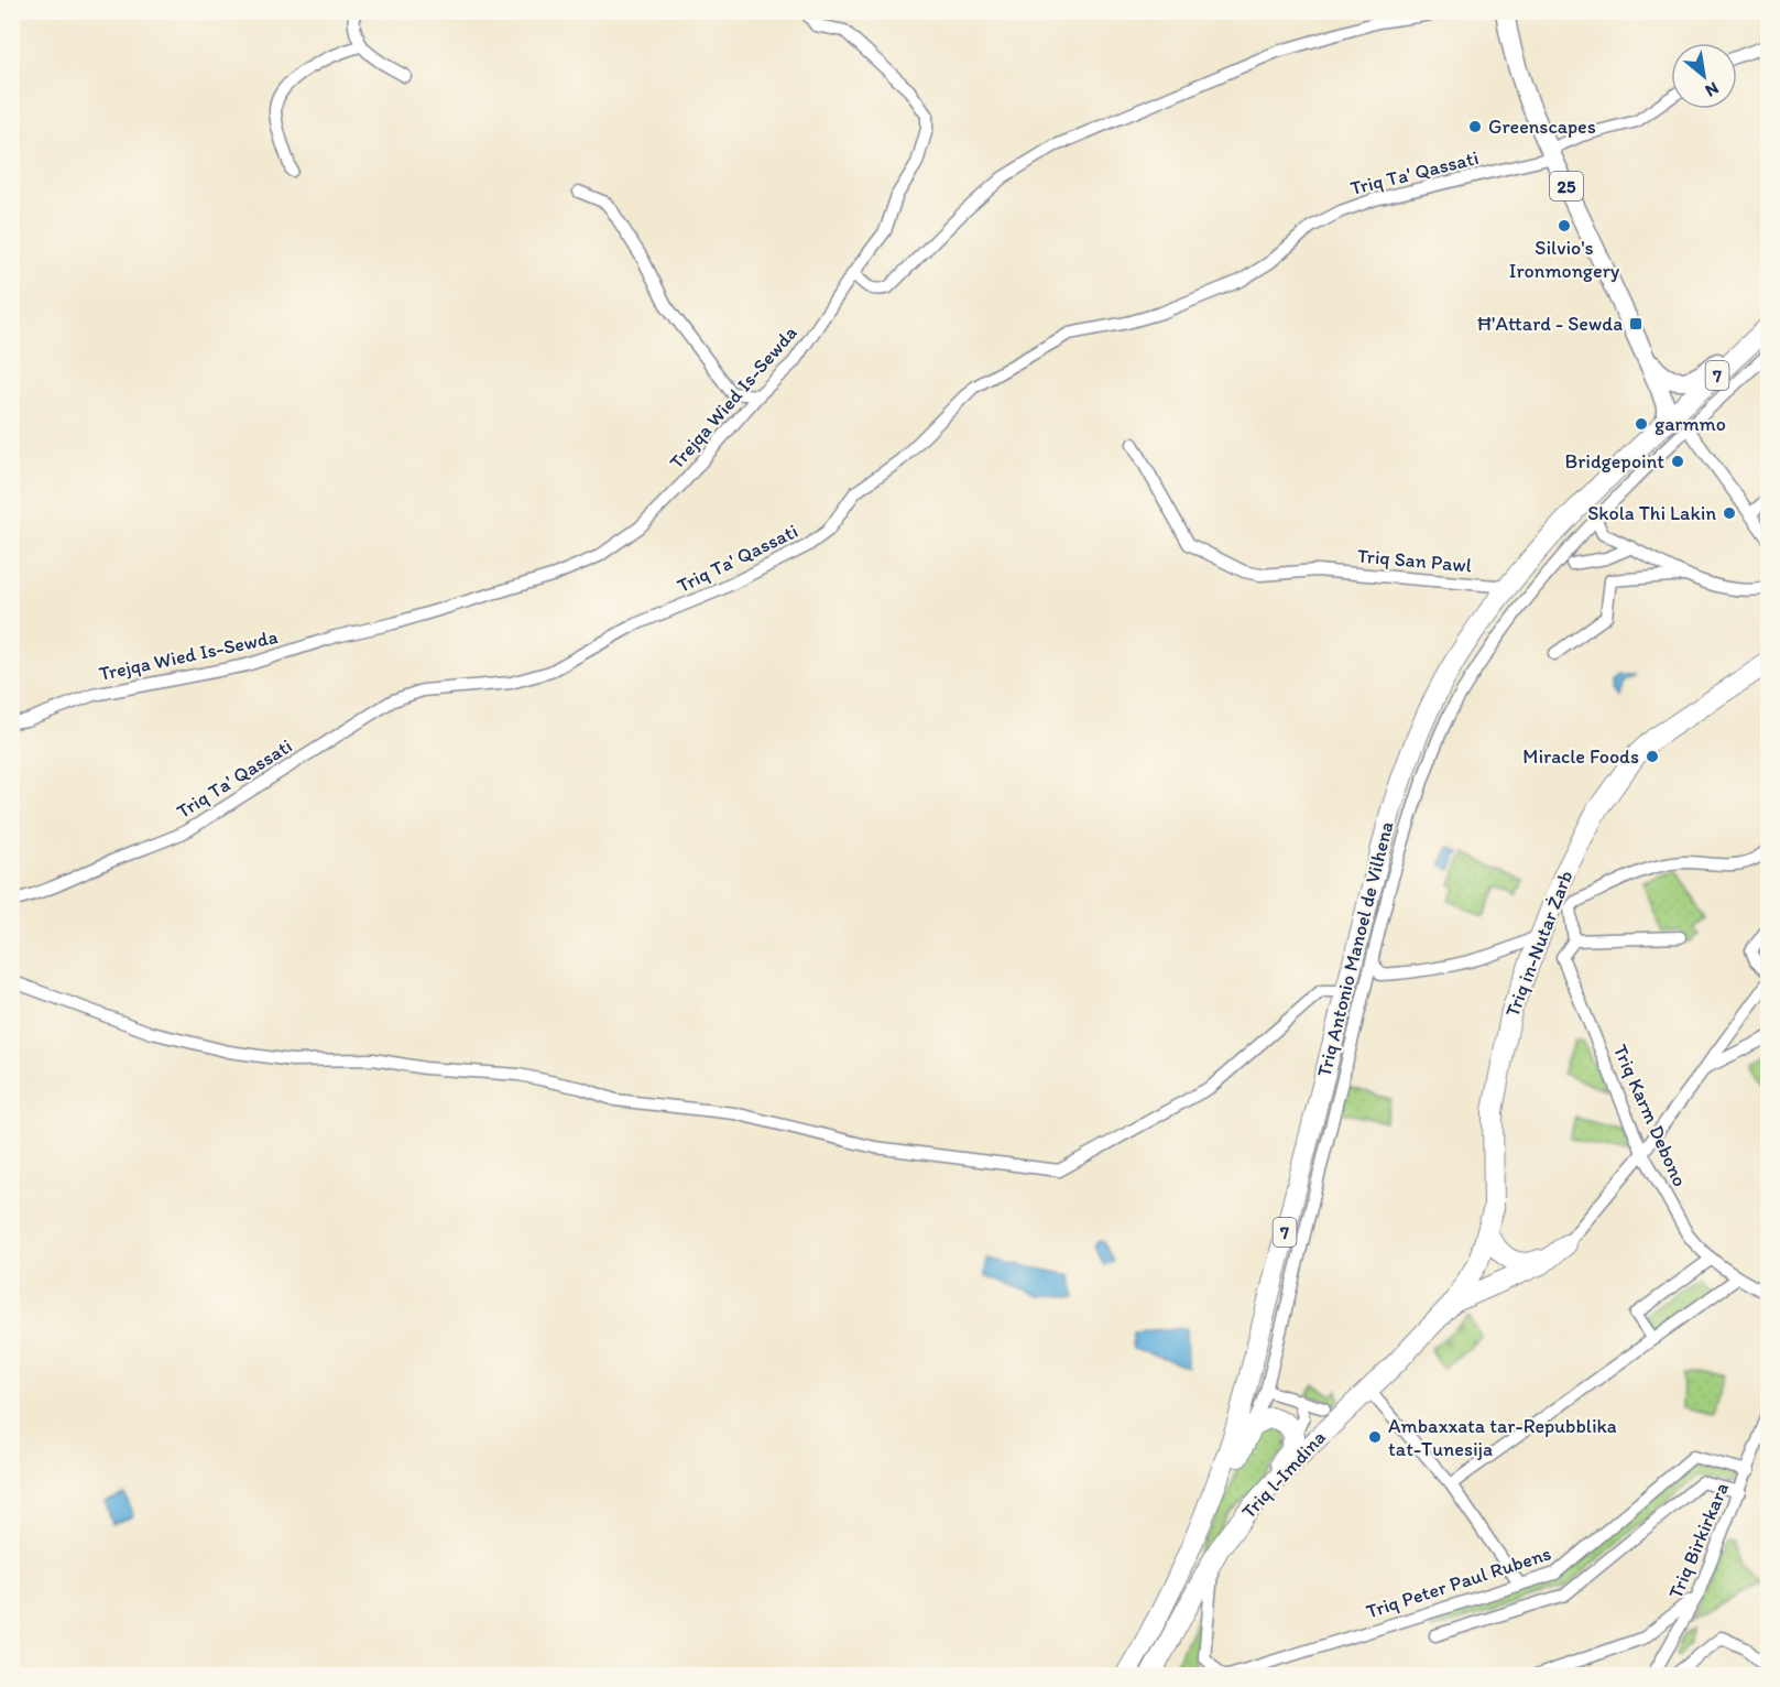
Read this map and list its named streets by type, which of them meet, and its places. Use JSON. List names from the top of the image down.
{
  "streets": {
    "highway": [
      "7",
      "Triq in-Nutar Żarb",
      "Triq Antonio Manoel de Vilhena",
      "Triq l-Imdina"
    ],
    "main road": ["25"],
    "street": [
      "Triq Ta' Qassati",
      "Trejqa Wied Is-Sewda",
      "Triq San Pawl",
      "Triq Karm Debono",
      "Triq Birkirkara",
      "Triq Peter Paul Rubens"
    ]
  },
  "crossings": [
    ["Triq Ta' Qassati", "25"],
    ["25", "Triq Antonio Manoel de Vilhena"],
    ["Triq San Pawl", "Triq Antonio Manoel de Vilhena"],
    ["Triq in-Nutar Żarb", "Triq l-Imdina"],
    ["Triq Birkirkara", "Triq Peter Paul Rubens"]
  ],
  "places": {
    "other": [
      "Greenscapes",
      "Silvio's Ironmongery",
      "garmmo",
      "Bridgepoint",
      "Skola Thi Lakin",
      "Miracle Foods",
      "Ambaxxata tar-Repubblika tat-Tunesija"
    ],
    "transit": ["Ħ'Attard - Sewda"]
  },
  "north": "bottom right"
}
